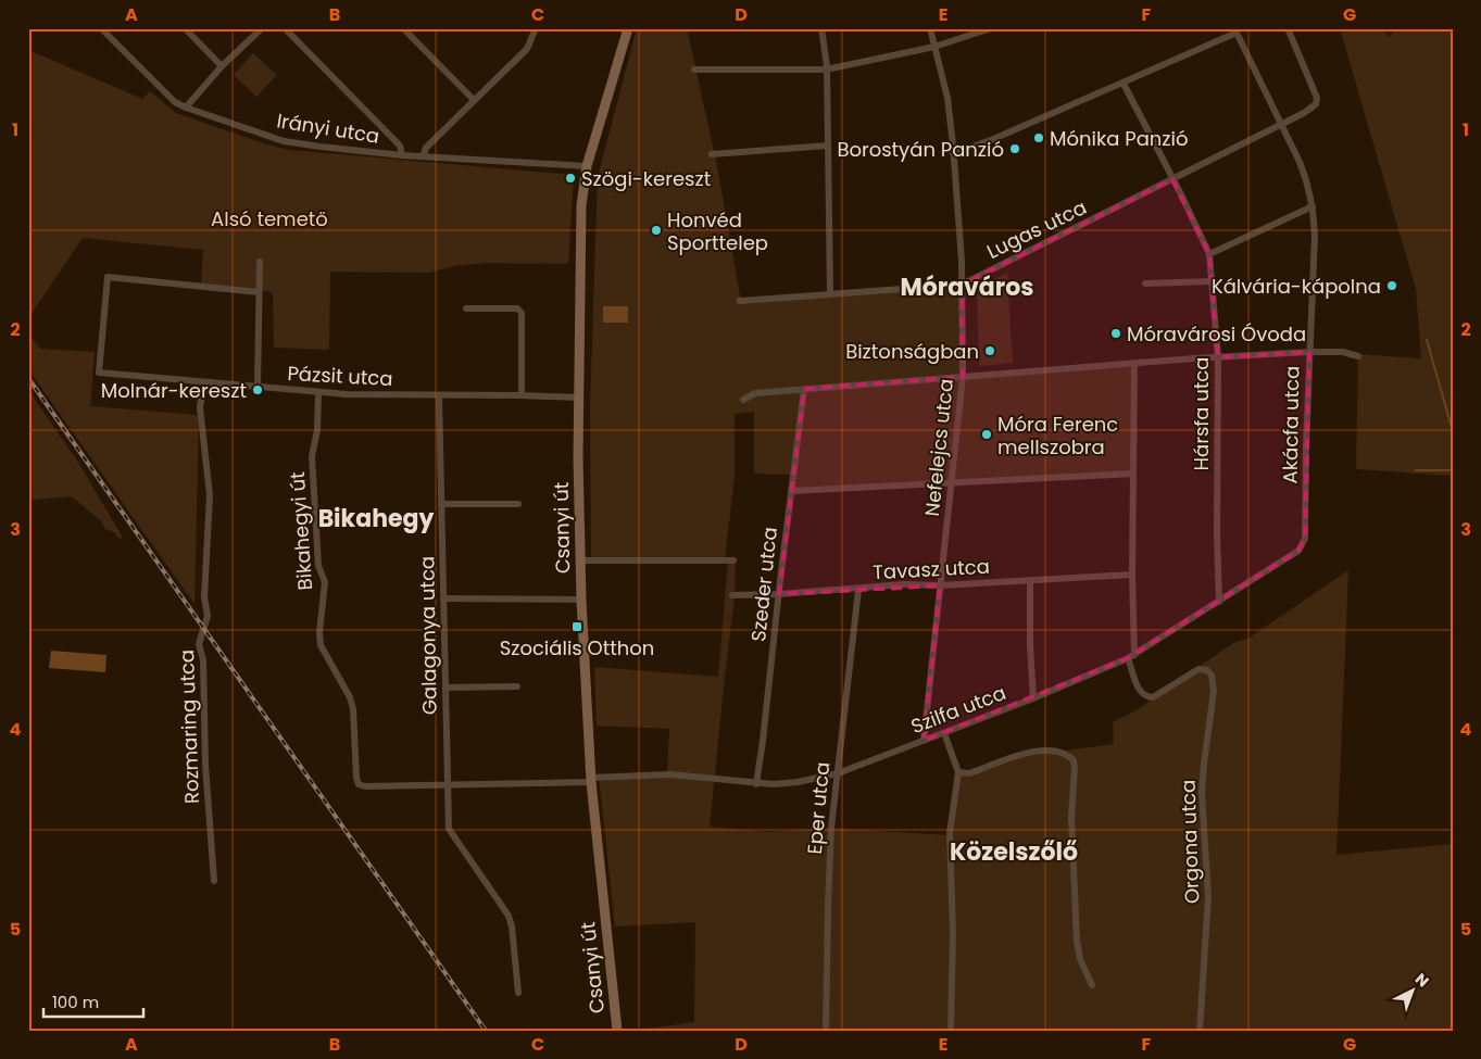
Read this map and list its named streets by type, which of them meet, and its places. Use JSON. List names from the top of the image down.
{
  "streets": {
    "street": [
      "Irányi utca",
      "Lugas utca",
      "Pázsit utca",
      "Hársfa utca",
      "Akácfa utca",
      "Nefelejcs utca",
      "Csanyi út",
      "Bikahegyi út",
      "Tavasz utca",
      "Szeder utca",
      "Galagonya utca",
      "Szilfa utca",
      "Rozmaring utca",
      "Eper utca",
      "Orgona utca"
    ]
  },
  "crossings": [
    ["Irányi utca", "Csanyi út"],
    ["Lugas utca", "Hársfa utca"],
    ["Lugas utca", "Akácfa utca"],
    ["Lugas utca", "Nefelejcs utca"],
    ["Pázsit utca", "Csanyi út"],
    ["Pázsit utca", "Bikahegyi út"],
    ["Pázsit utca", "Galagonya utca"],
    ["Pázsit utca", "Rozmaring utca"],
    ["Hársfa utca", "Szilfa utca"],
    ["Akácfa utca", "Szilfa utca"],
    ["Nefelejcs utca", "Tavasz utca"],
    ["Nefelejcs utca", "Szilfa utca"],
    ["Csanyi út", "Szilfa utca"],
    ["Bikahegyi út", "Galagonya utca"],
    ["Bikahegyi út", "Szilfa utca"],
    ["Tavasz utca", "Szeder utca"],
    ["Tavasz utca", "Eper utca"],
    ["Tavasz utca", "Orgona utca"],
    ["Szeder utca", "Szilfa utca"],
    ["Galagonya utca", "Szilfa utca"],
    ["Szilfa utca", "Eper utca"],
    ["Szilfa utca", "Orgona utca"]
  ],
  "districts": ["Móraváros", "Bikahegy", "Közelszőlő"],
  "parks": ["Alsó temető"],
  "places": {
    "other": [
      "Mónika Panzió",
      "Borostyán Panzió",
      "Szögi-kereszt",
      "Honvéd Sporttelep",
      "Kálvária-kápolna",
      "Móravárosi Óvoda",
      "Biztonságban",
      "Molnár-kereszt",
      "Móra Ferenc mellszobra"
    ],
    "transit": ["Szociális Otthon"]
  },
  "scale_bar": "100 m",
  "north": "top right",
  "grid": {
    "columns": [
      "A",
      "B",
      "C",
      "D",
      "E",
      "F",
      "G"
    ],
    "rows": [
      "1",
      "2",
      "3",
      "4",
      "5"
    ]
  }
}
